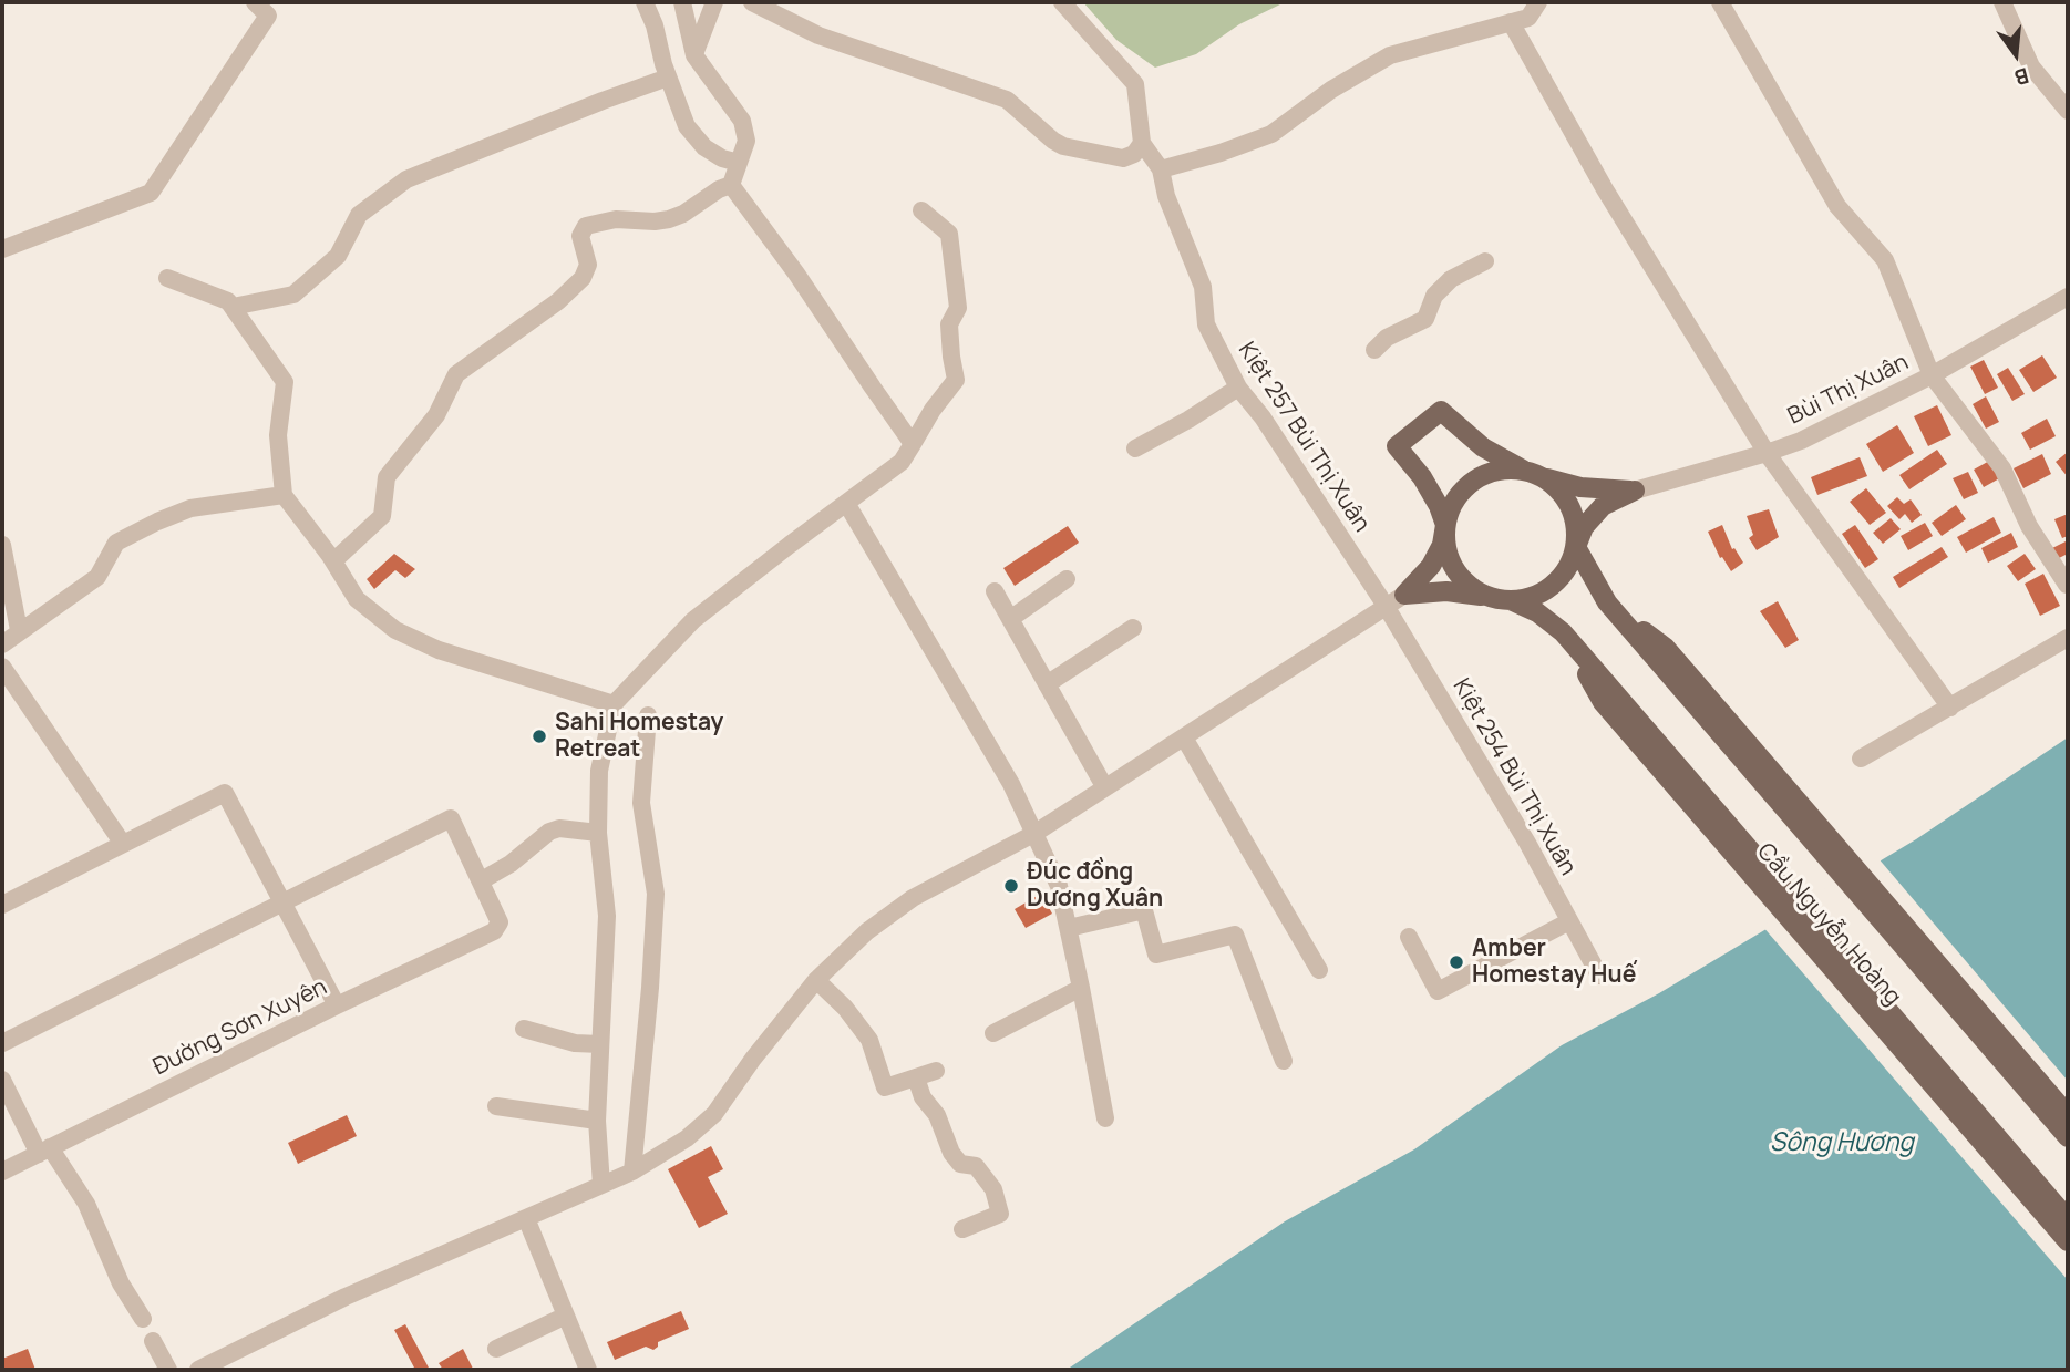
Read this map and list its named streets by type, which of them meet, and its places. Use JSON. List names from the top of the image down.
{
  "streets": {
    "main road": ["Cầu Nguyễn Hoàng"],
    "street": [
      "Bùi Thị Xuân",
      "Kiệt 257 Bùi Thị Xuân",
      "Kiệt 254 Bùi Thị Xuân",
      "Đường Sơn Xuyên"
    ]
  },
  "crossings": [
    ["Kiệt 257 Bùi Thị Xuân", "Kiệt 254 Bùi Thị Xuân"]
  ],
  "water": ["Sông Hương"],
  "places": ["Sahi Homestay Retreat", "Đúc đồng Dương Xuân", "Amber Homestay Huế"],
  "north": "bottom"
}
